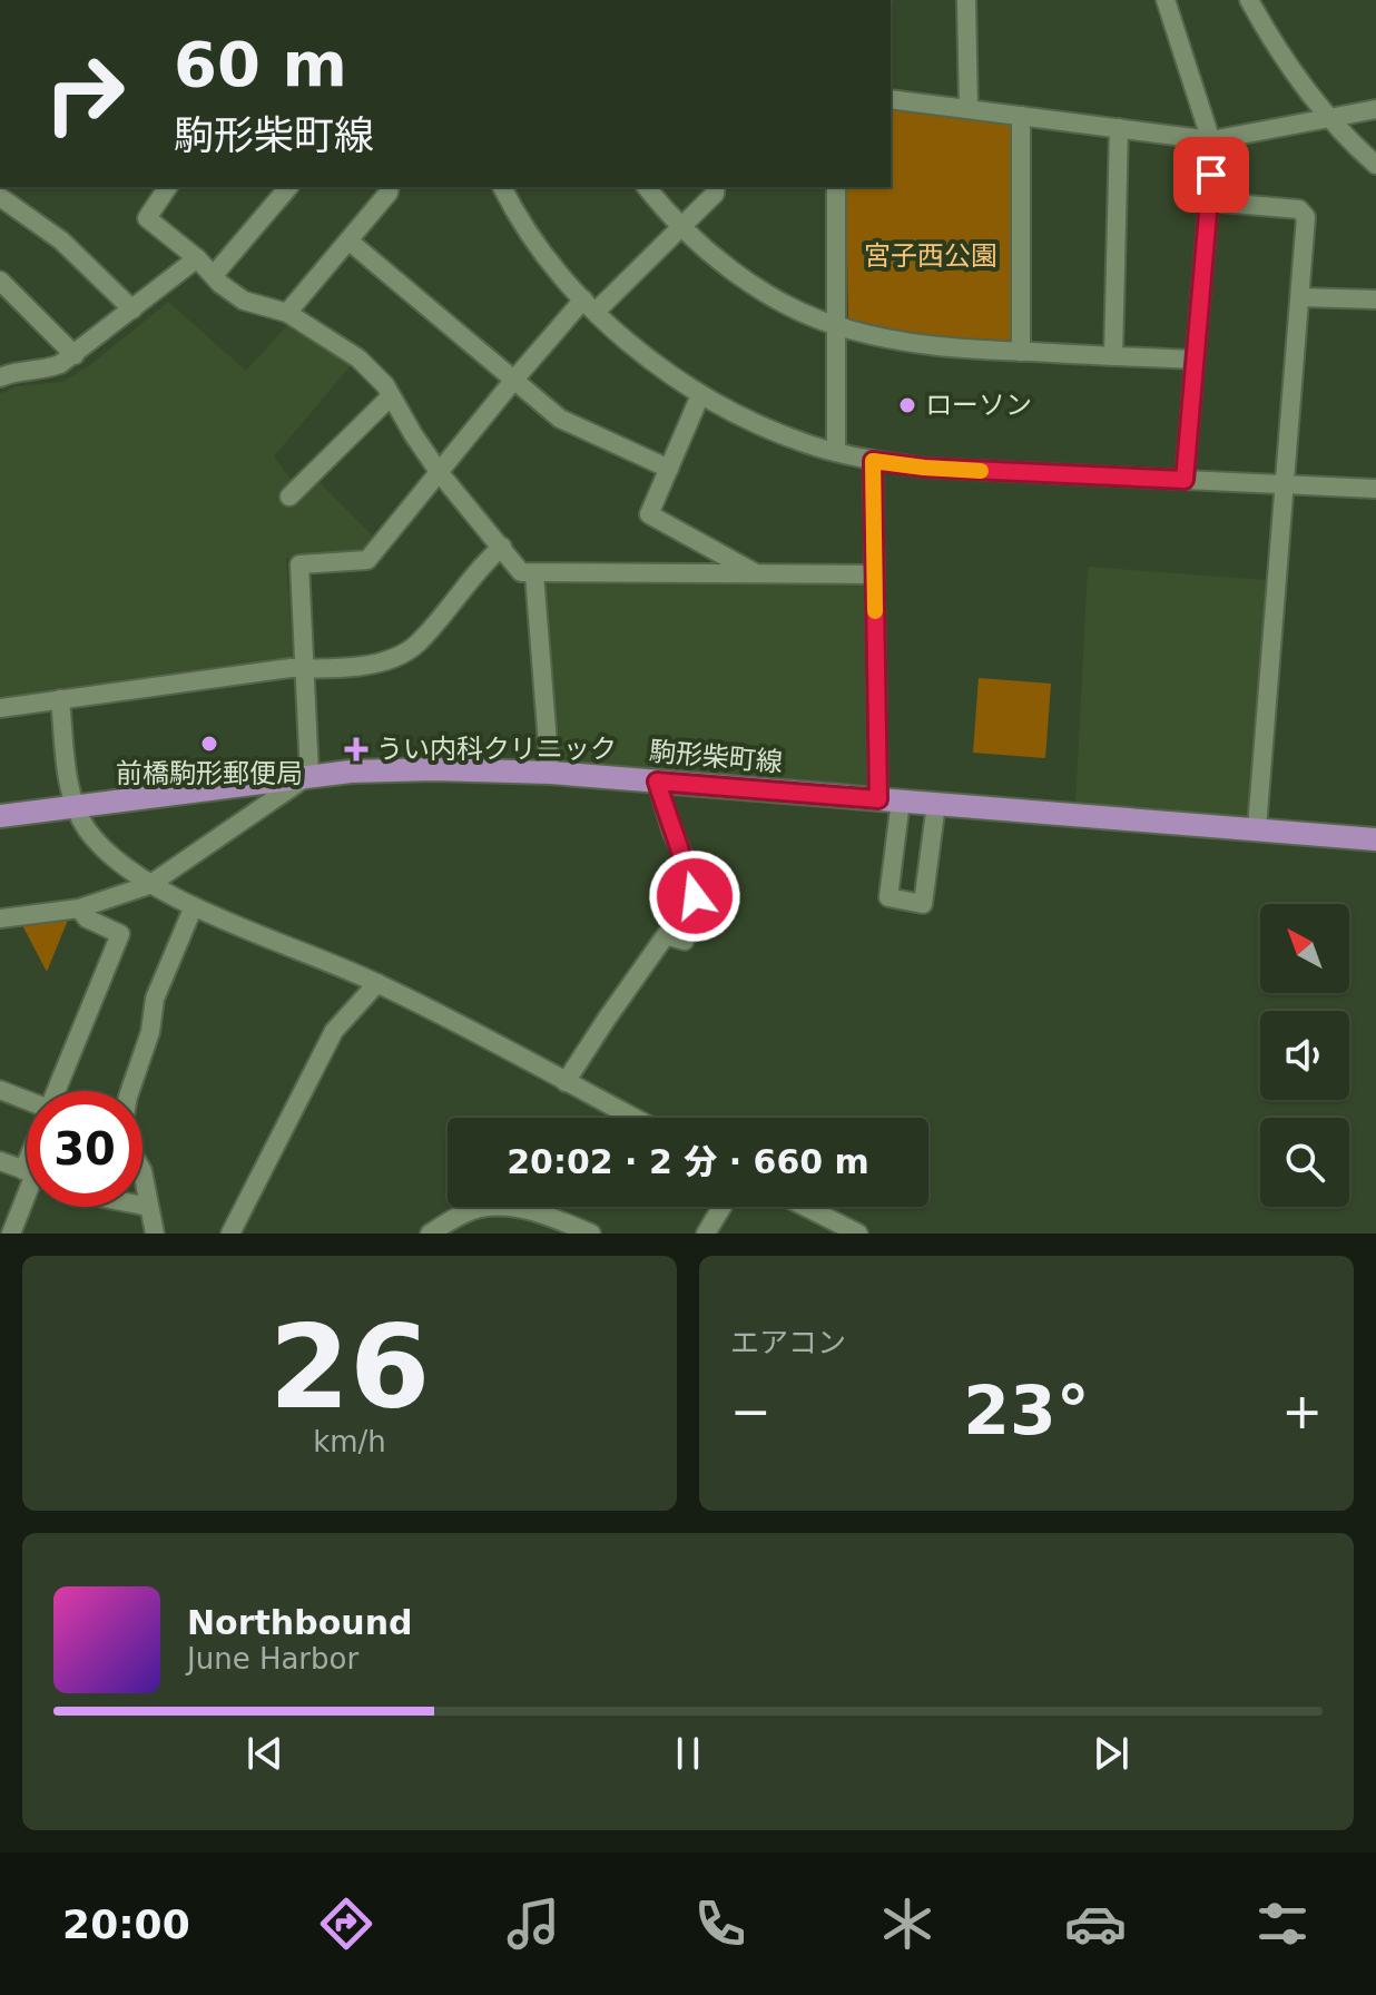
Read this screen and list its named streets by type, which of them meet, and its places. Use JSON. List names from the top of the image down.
{
  "streets": {
    "main road": ["駒形柴町線"]
  },
  "parks": ["宮子西公園"],
  "places": {
    "other": ["ローソン", "前橋駒形郵便局"],
    "health": ["うい内科クリニック"]
  },
  "north": "top left",
  "page": {
    "turn": ["60 m", "駒形柴町線"],
    "limit": "30",
    "trip": "20:02 · 2 分 · 660 m",
    "tile": [
      ["26", "km/h"],
      "エアコン"
    ],
    "heat": ["−", "23°", "+"],
    "song": ["Northbound", "June Harbor"],
    "tabs": "20:00"
  }
}
